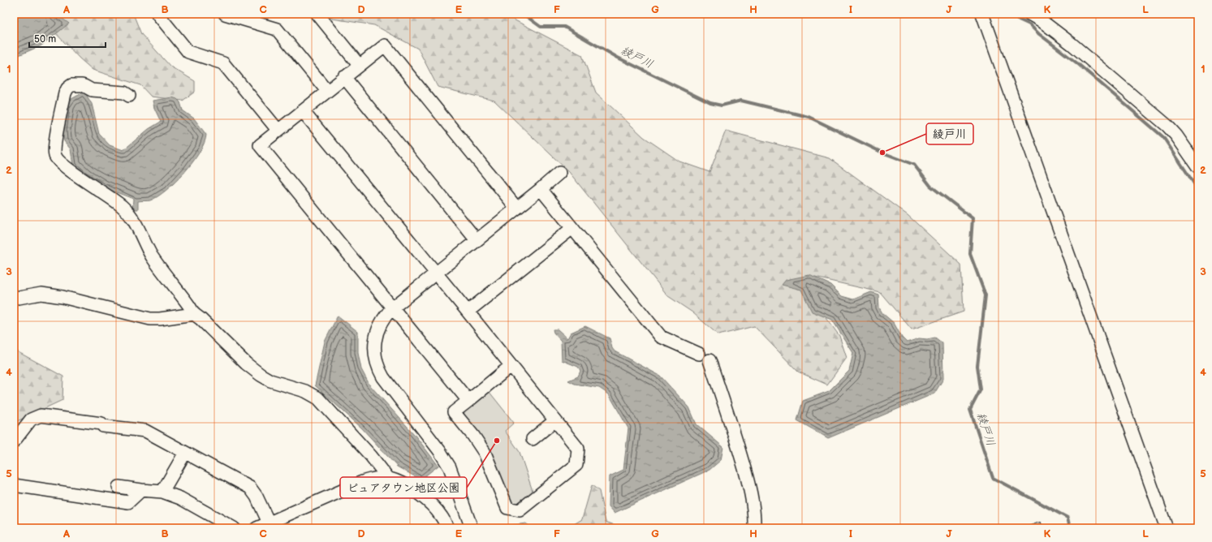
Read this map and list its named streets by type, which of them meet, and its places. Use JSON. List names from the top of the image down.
{
  "water": ["綾戸川"],
  "places": ["綾戸川", "ピュアタウン地区公園"],
  "scale_bar": "50 m",
  "grid": {
    "columns": [
      "A",
      "B",
      "C",
      "D",
      "E",
      "F",
      "G",
      "H",
      "I",
      "J",
      "K",
      "L"
    ],
    "rows": [
      "1",
      "2",
      "3",
      "4",
      "5"
    ]
  }
}
